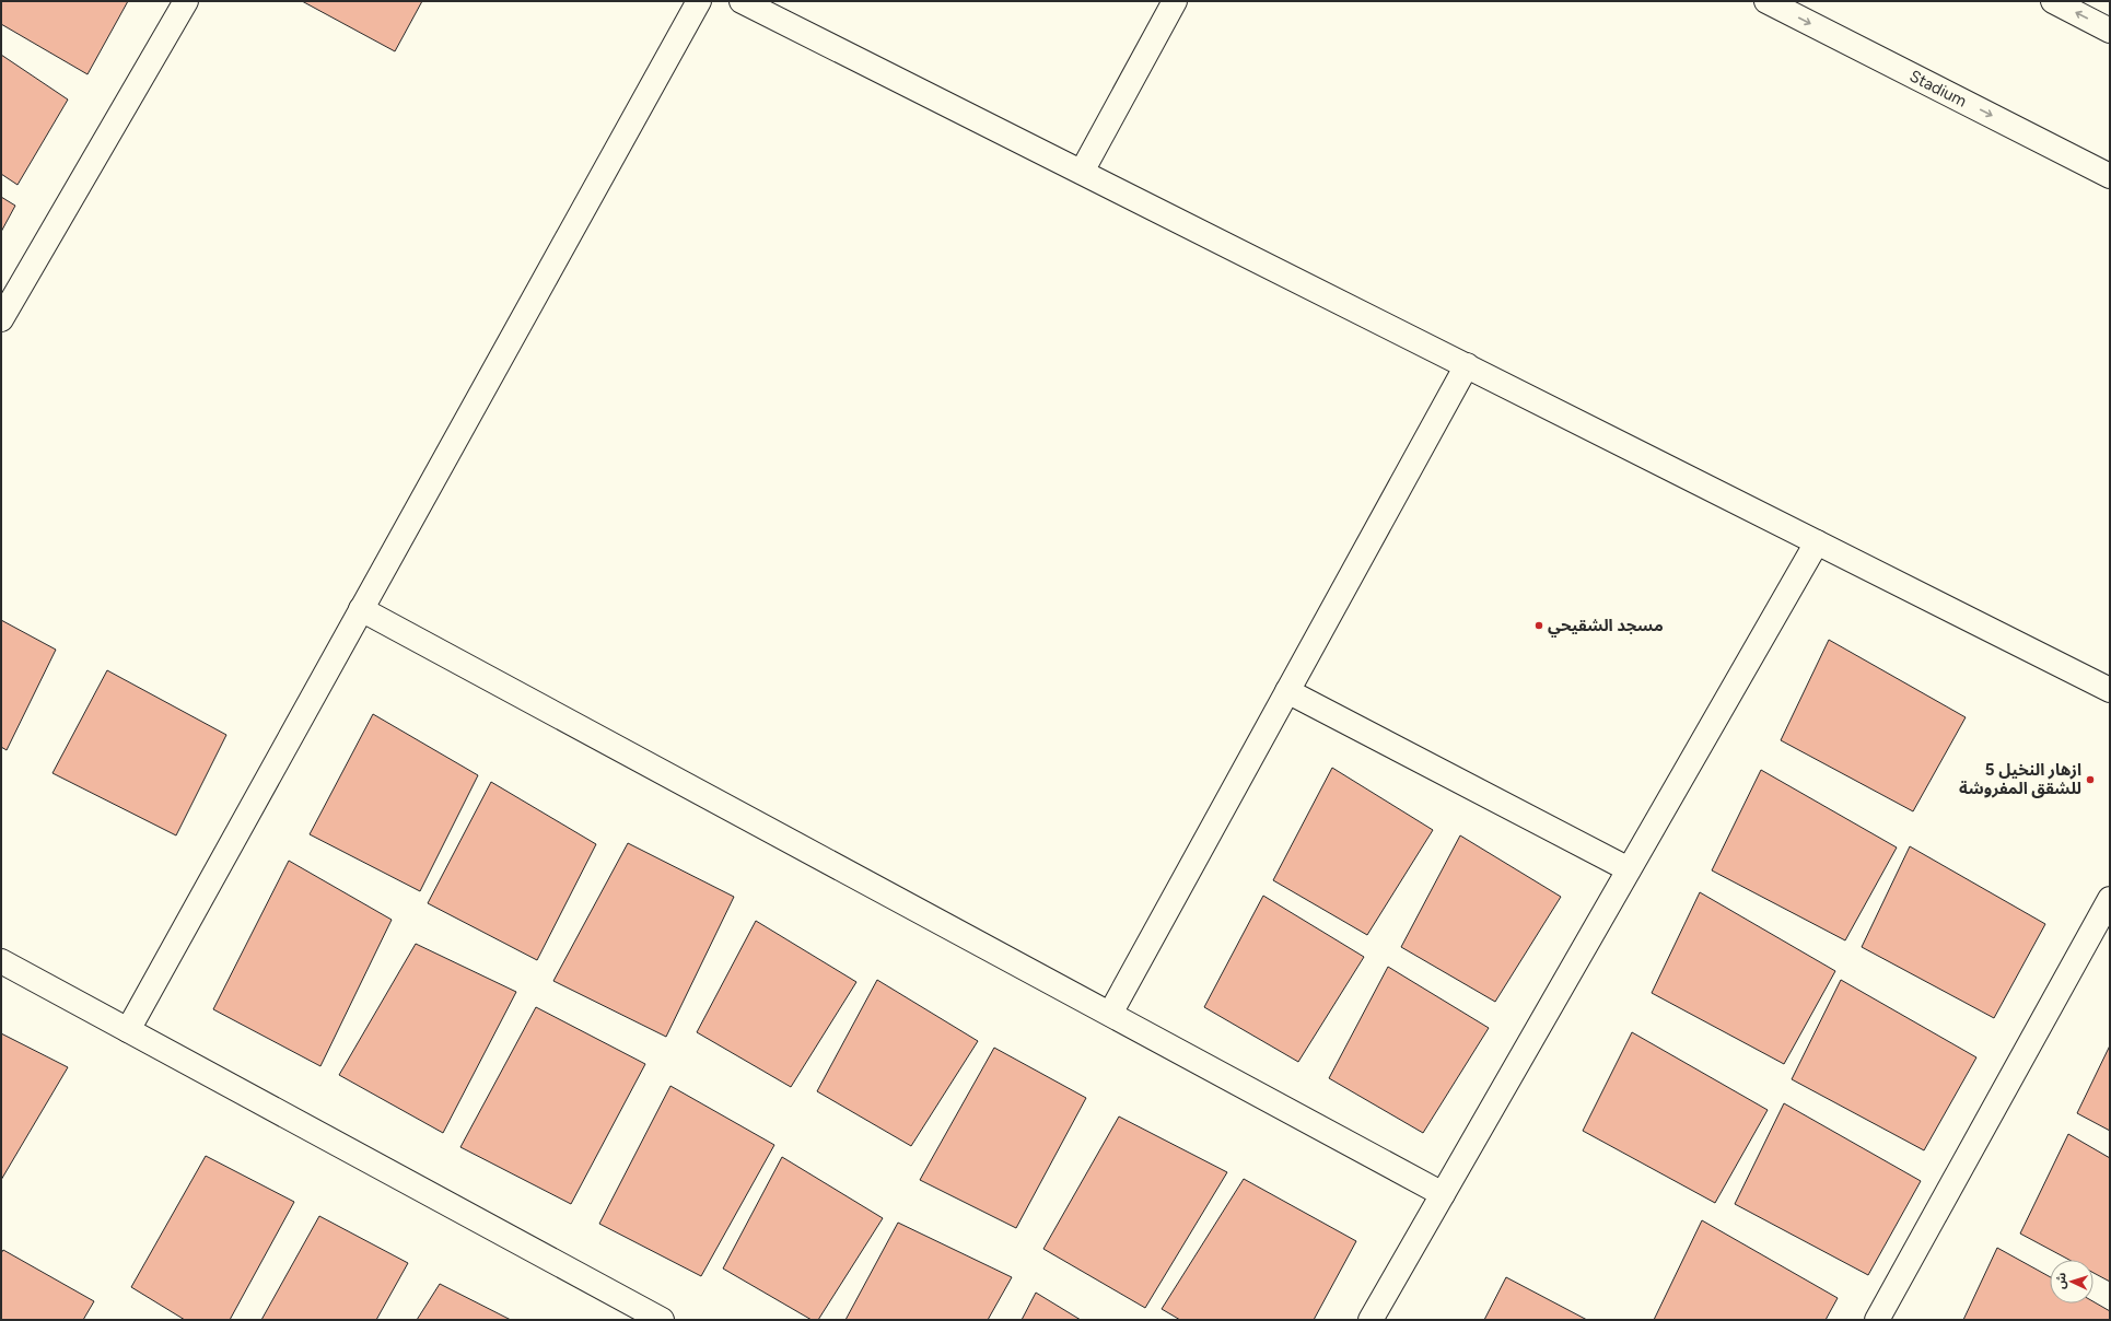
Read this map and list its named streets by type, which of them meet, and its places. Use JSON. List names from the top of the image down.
{
  "streets": {
    "street": ["Stadium"]
  },
  "one_way": ["Stadium"],
  "places": ["مسجد الشقيحي", "ازهار النخيل 5 للشقق المفروشة"],
  "north": "left"
}
